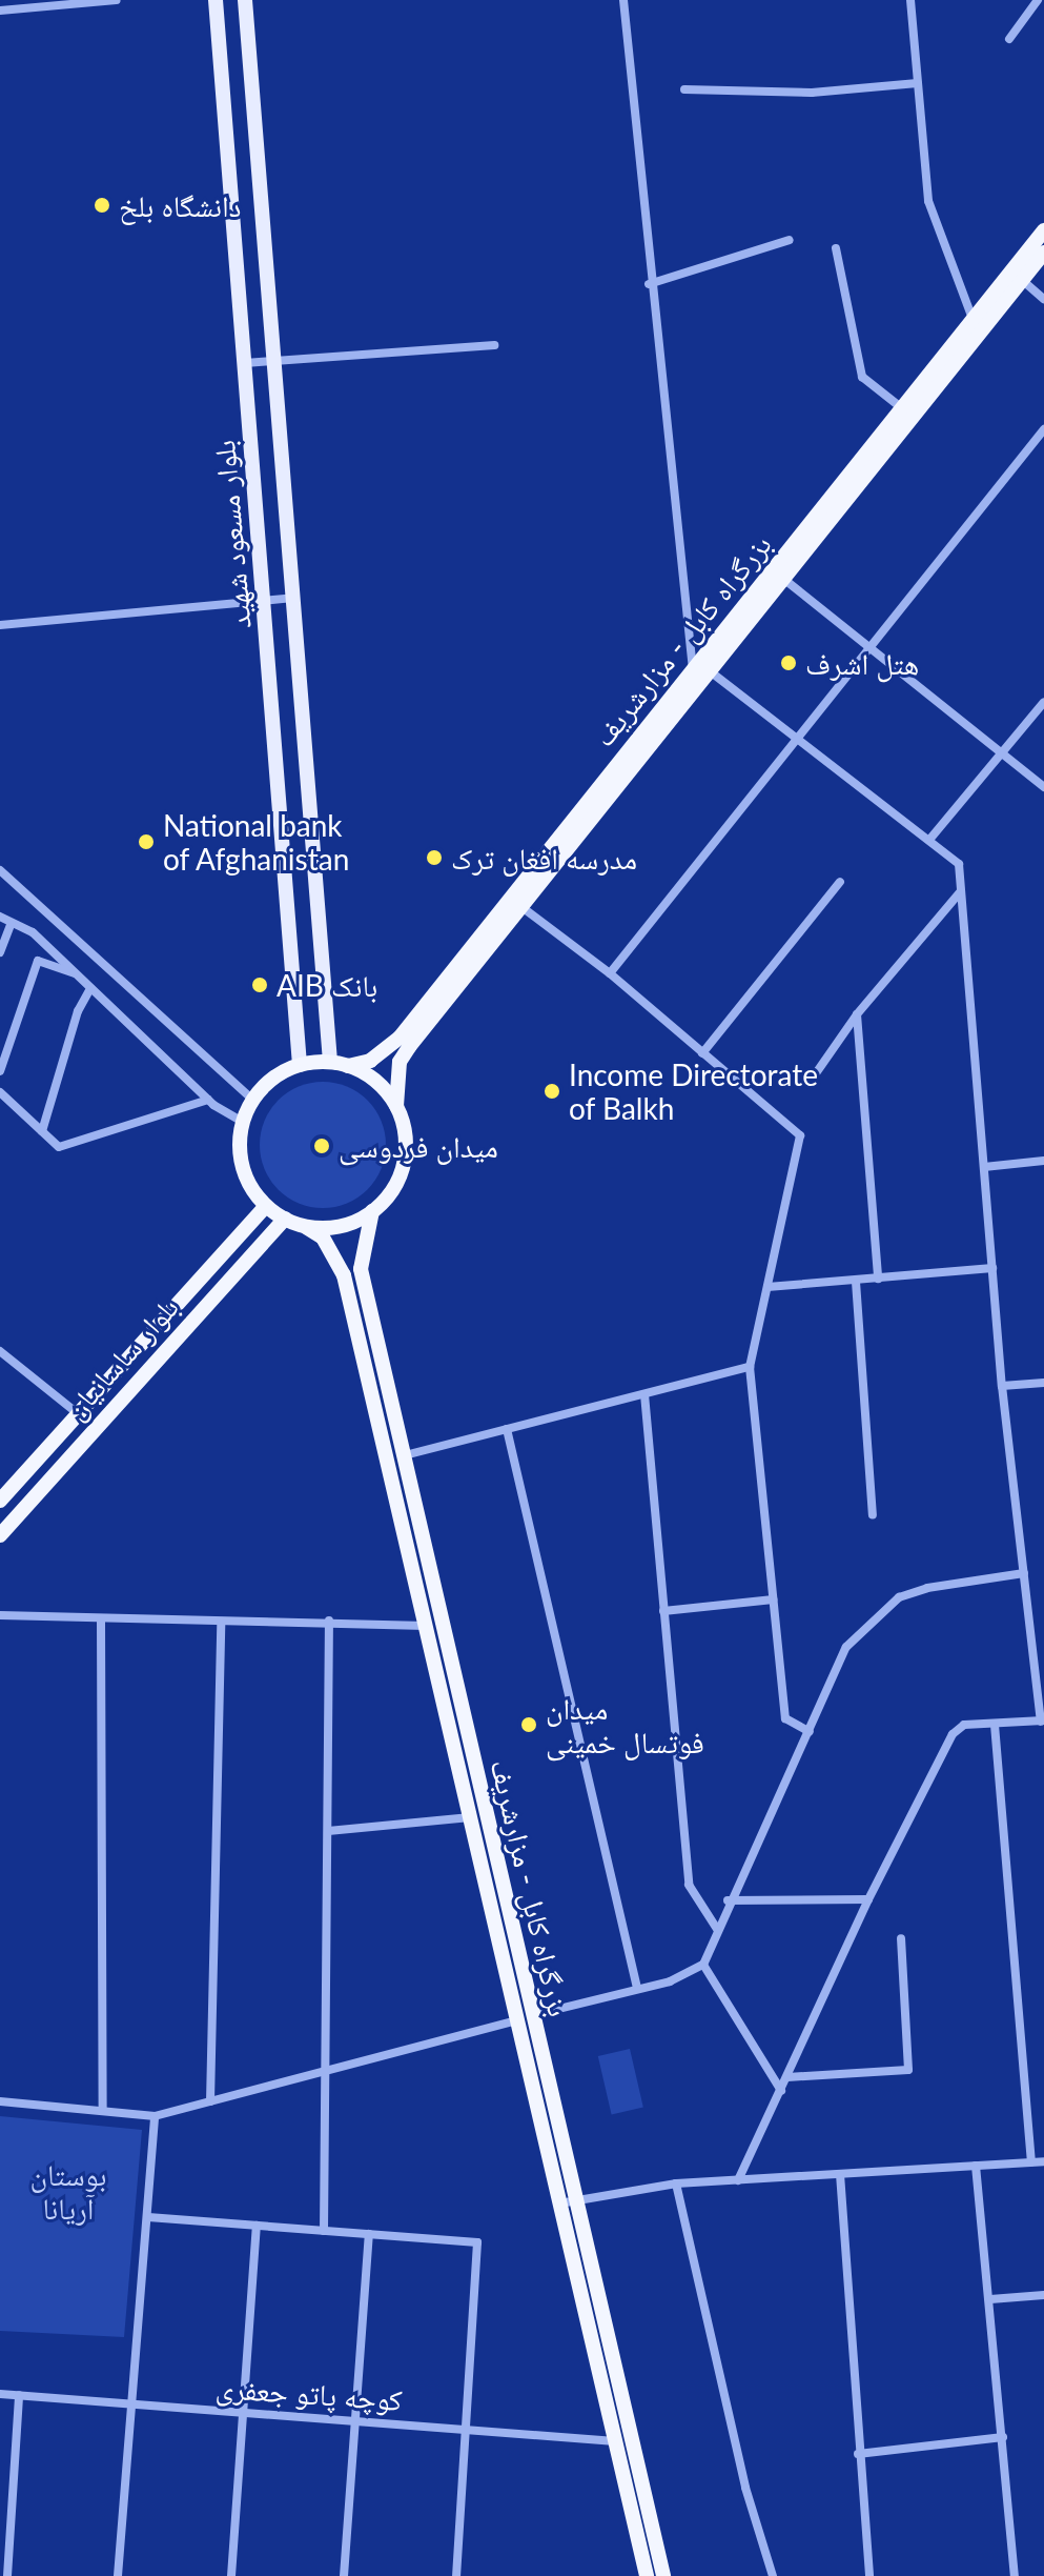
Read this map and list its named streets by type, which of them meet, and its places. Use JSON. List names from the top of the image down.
{
  "streets": {
    "highway": ["بزرگراه کابل - مزارشریف", "بلوار ساسانیان"],
    "main road": ["بلوار مسعود شهید"],
    "street": ["کوچه پاتو جعفری"]
  },
  "crossings": [
    ["بلوار مسعود شهید", "بزرگراه کابل - مزارشریف"],
    ["بلوار مسعود شهید", "بلوار ساسانیان"],
    ["بزرگراه کابل - مزارشریف", "بلوار ساسانیان"],
    ["بزرگراه کابل - مزارشریف", "کوچه پاتو جعفری"]
  ],
  "parks": ["بوستان آریانا"],
  "places": [
    "دانشگاه بلخ",
    "هتل اشرف",
    "National bank of Afghanistan",
    "مدرسه افغان ترک",
    "AIB بانک",
    "Income Directorate of Balkh",
    "میدان فردوسی",
    "میدان فوتسال خمینی"
  ]
}
